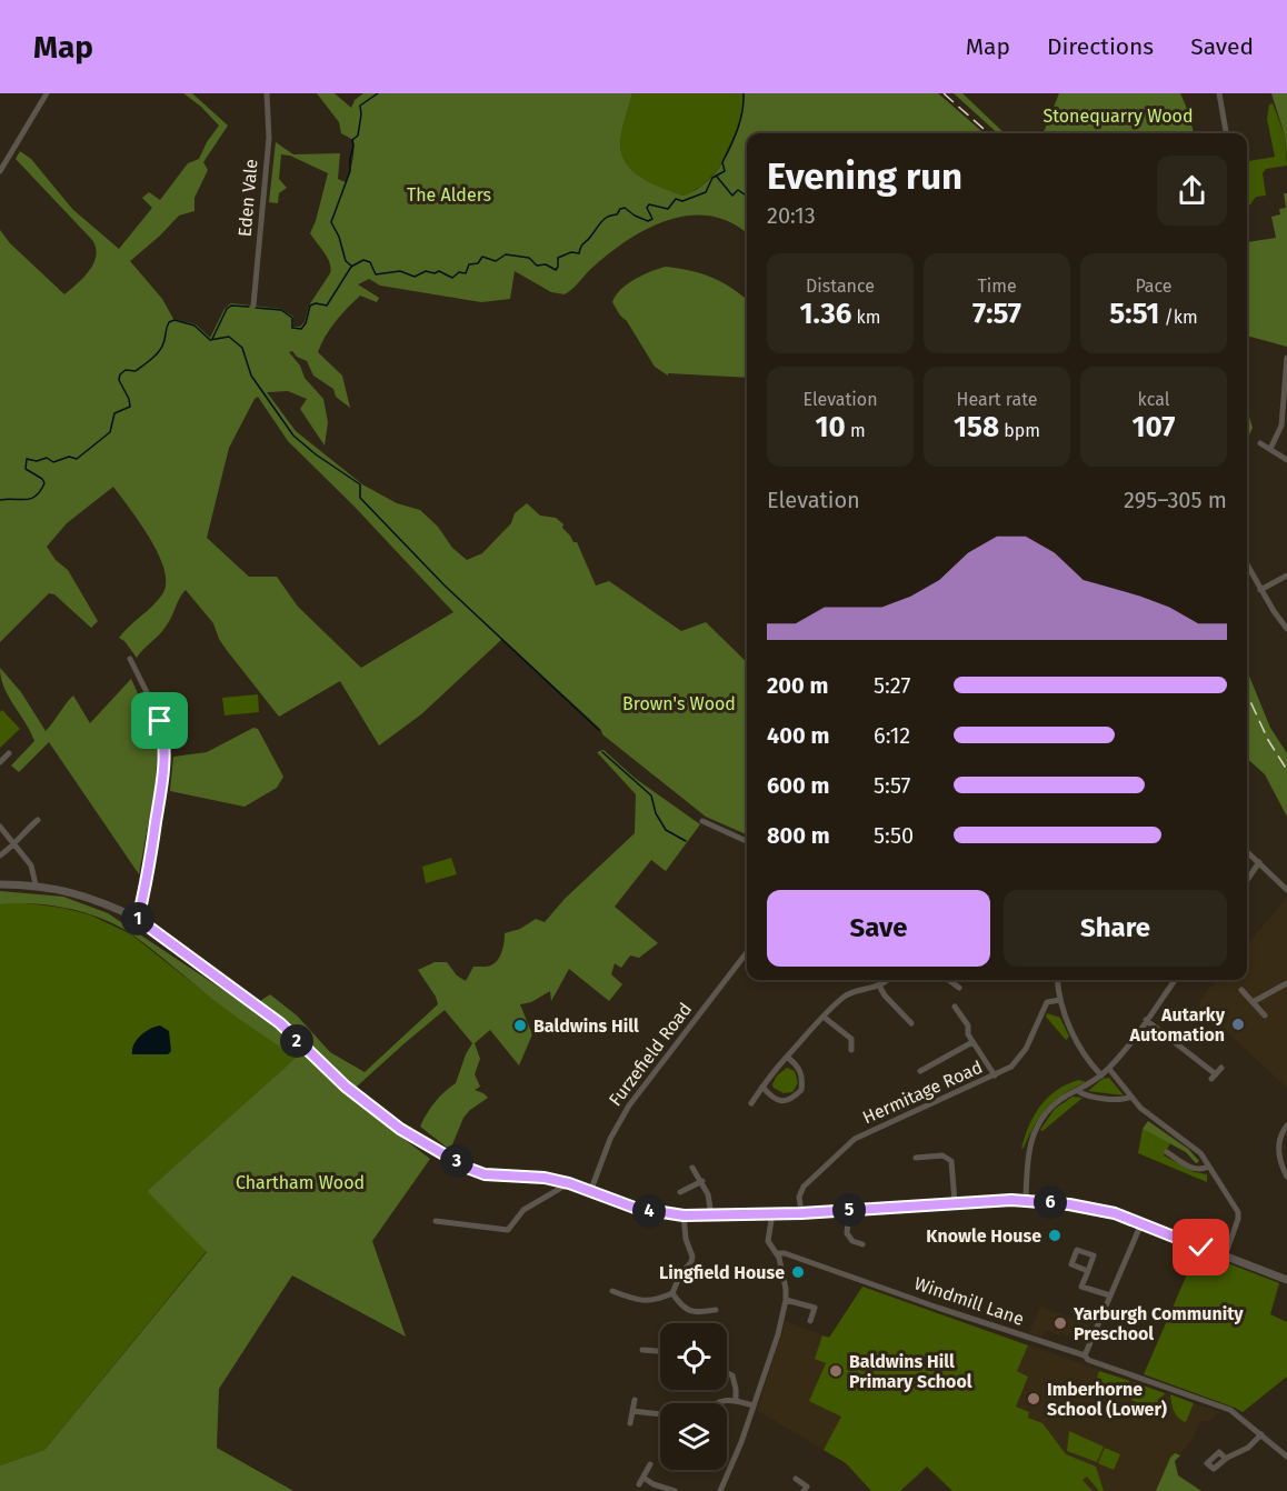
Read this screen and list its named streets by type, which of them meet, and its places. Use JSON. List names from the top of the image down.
{
  "streets": {
    "street": [
      "Eden Vale",
      "Furzefield Road",
      "Hermitage Road",
      "Windmill Lane"
    ]
  },
  "parks": [
    "Stonequarry Wood",
    "The Alders",
    "Brown's Wood",
    "Chartham Wood"
  ],
  "places": [
    "Autarky Automation",
    "Baldwins Hill",
    "Knowle House",
    "Lingfield House",
    "Yarburgh Community Preschool",
    "Baldwins Hill Primary School",
    "Imberhorne School (Lower)"
  ],
  "page": {
    "header": "Map",
    "nav": ["Map", "Directions", "Saved"],
    "heading": ["Evening run", "20:13"],
    "stats": [
      ["Distance", "1.36 km"],
      ["Time", "7:57"],
      ["Pace", "5:51 /km"],
      ["Elevation", "10 m"],
      ["Heart rate", "158 bpm"],
      ["kcal", "107"]
    ],
    "chart": ["Elevation", "295–305 m"],
    "list": [
      {
        "name": "200 m",
        "note": "5:27"
      },
      {
        "name": "400 m",
        "note": "6:12"
      },
      {
        "name": "600 m",
        "note": "5:57"
      },
      {
        "name": "800 m",
        "note": "5:50"
      }
    ],
    "buttons": ["Save", "Share"],
    "pins": [
      "1",
      "2",
      "3",
      "6",
      "5",
      "4"
    ]
  }
}
